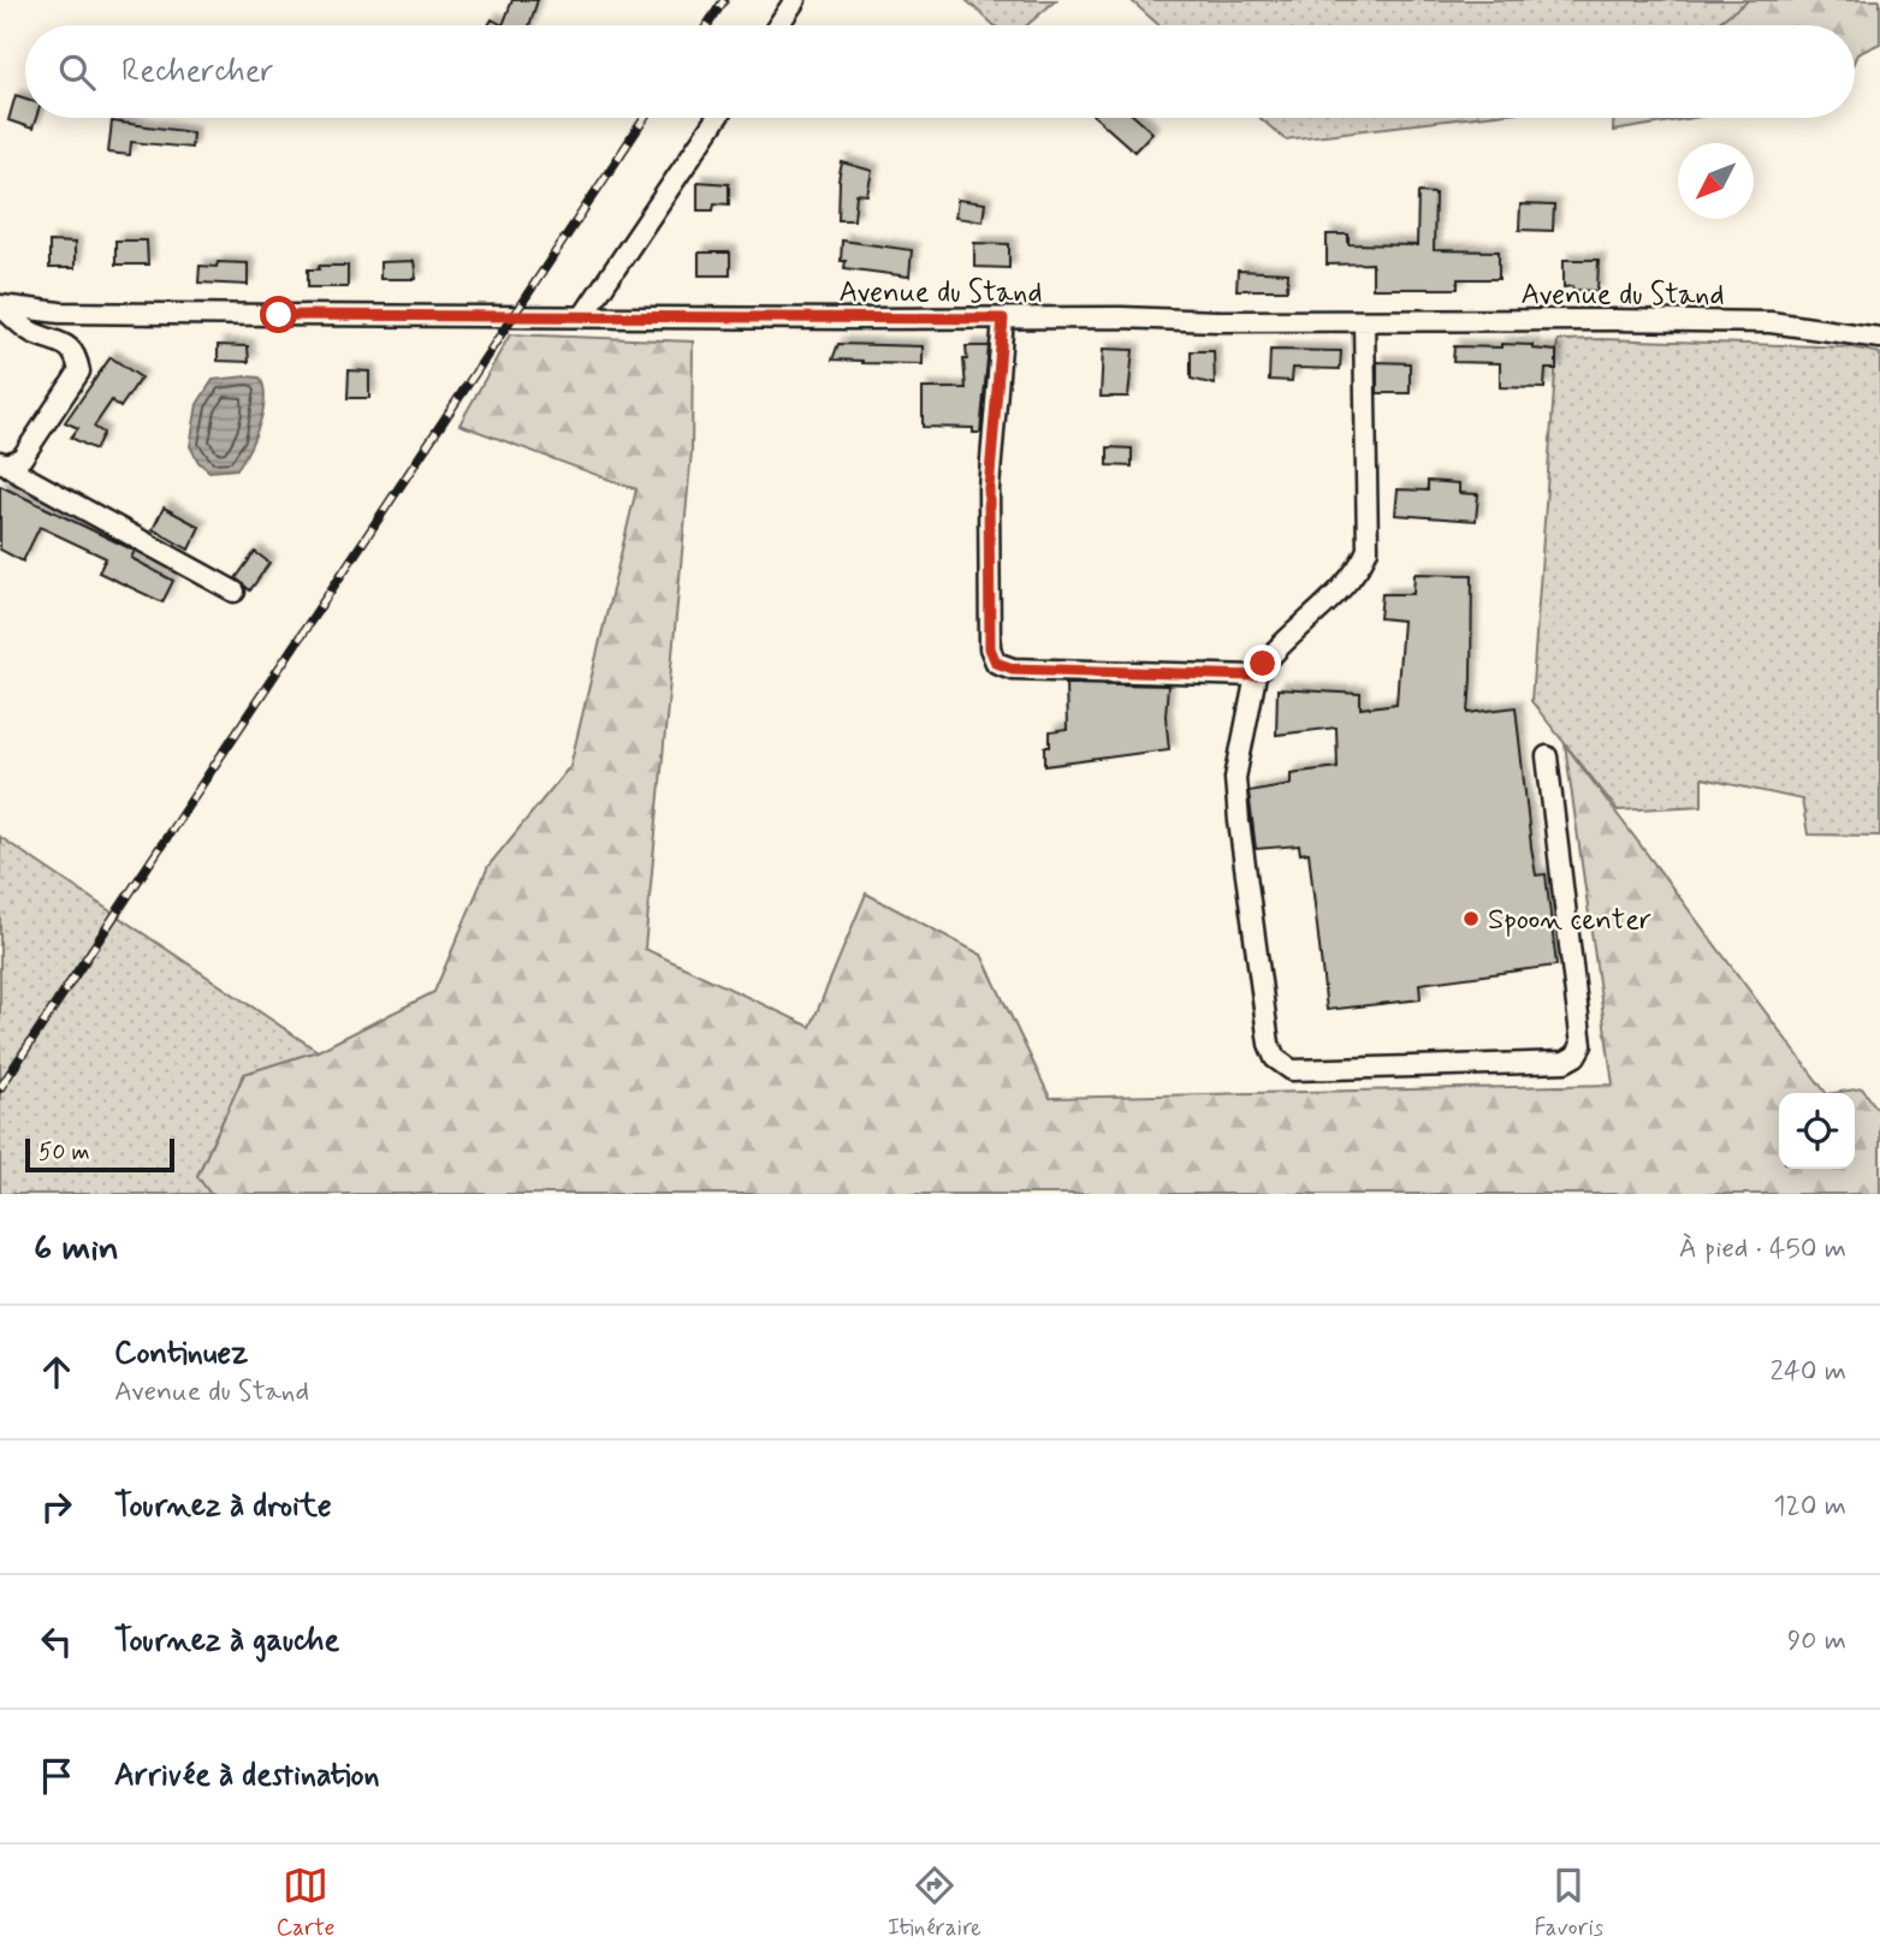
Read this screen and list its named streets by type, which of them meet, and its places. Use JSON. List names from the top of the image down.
{
  "streets": {
    "street": ["Avenue du Stand"]
  },
  "places": ["Spoon center"],
  "scale_bar": "50 m",
  "north": "bottom left",
  "page": {
    "search": "Rechercher",
    "scale": "50 m",
    "heading": ["6 min", "À pied · 450 m"],
    "list": [
      ["Continuez", "Avenue du Stand", "240 m"],
      ["Tournez à droite", "120 m"],
      ["Tournez à gauche", "90 m"],
      "Arrivée à destination"
    ],
    "nav": ["Carte", "Itinéraire", "Favoris"]
  }
}
